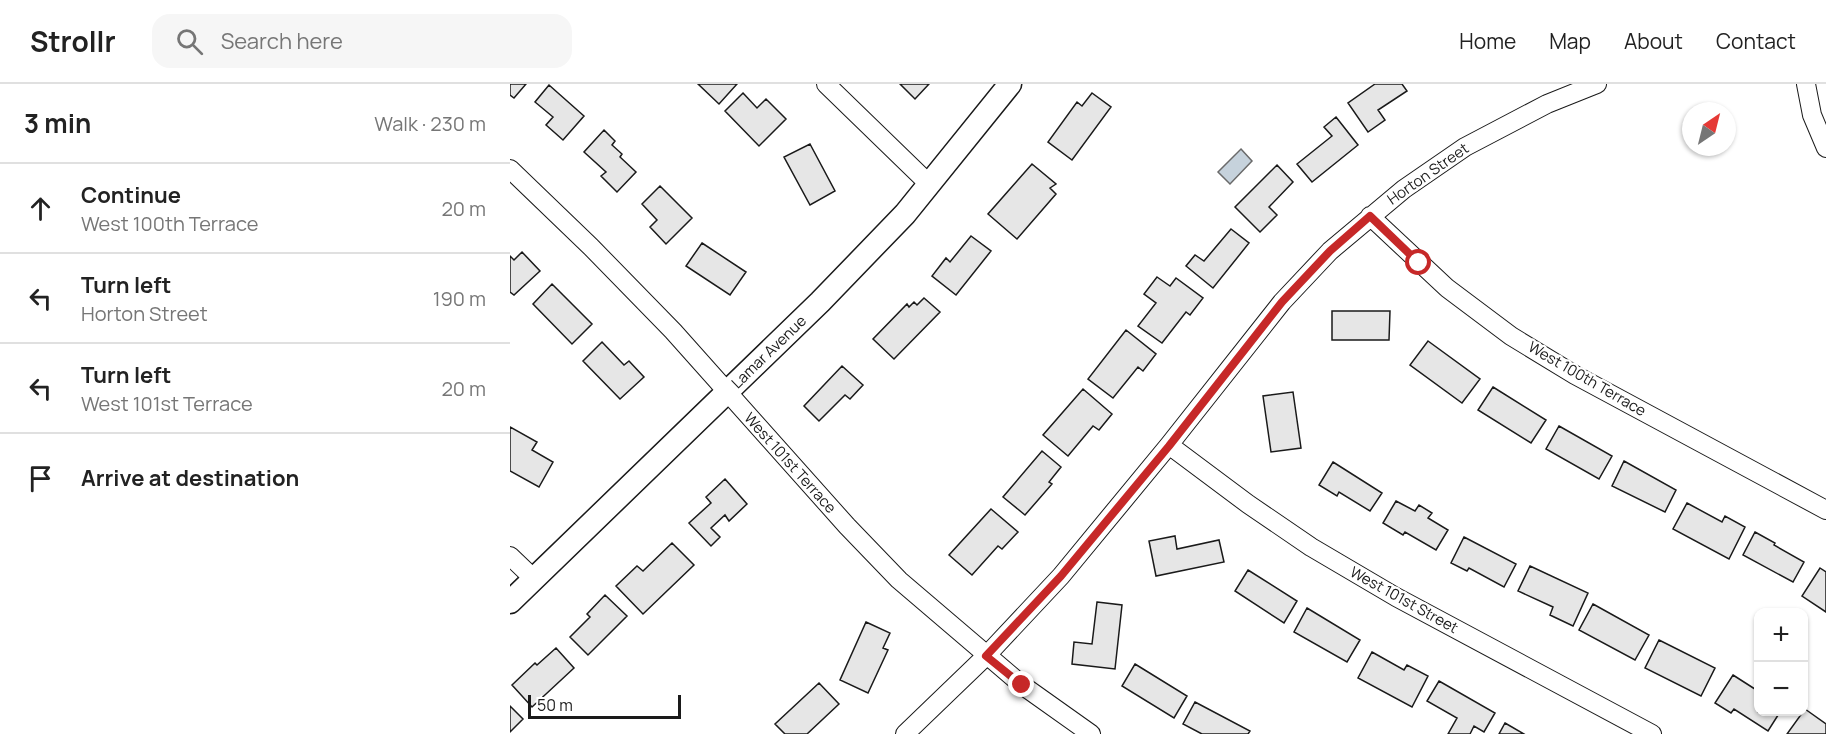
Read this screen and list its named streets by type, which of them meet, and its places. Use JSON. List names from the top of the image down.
{
  "streets": {
    "street": [
      "Horton Street",
      "Lamar Avenue",
      "West 100th Terrace",
      "West 101st Terrace",
      "West 101st Street"
    ]
  },
  "crossings": [
    ["Horton Street", "West 100th Terrace"],
    ["Horton Street", "West 101st Terrace"],
    ["Horton Street", "West 101st Street"],
    ["Lamar Avenue", "West 101st Terrace"]
  ],
  "scale_bar": "50 m",
  "north": "top right",
  "page": {
    "header": "Strollr",
    "search": "Search here",
    "nav": [
      "Home",
      "Map",
      "About",
      "Contact"
    ],
    "heading": ["3 min", "Walk · 230 m"],
    "list": [
      ["Continue", "West 100th Terrace", "20 m"],
      ["Turn left", "Horton Street", "190 m"],
      ["Turn left", "West 101st Terrace", "20 m"],
      "Arrive at destination"
    ],
    "map_buttons": ["+", "−"],
    "scale": "50 m"
  }
}
